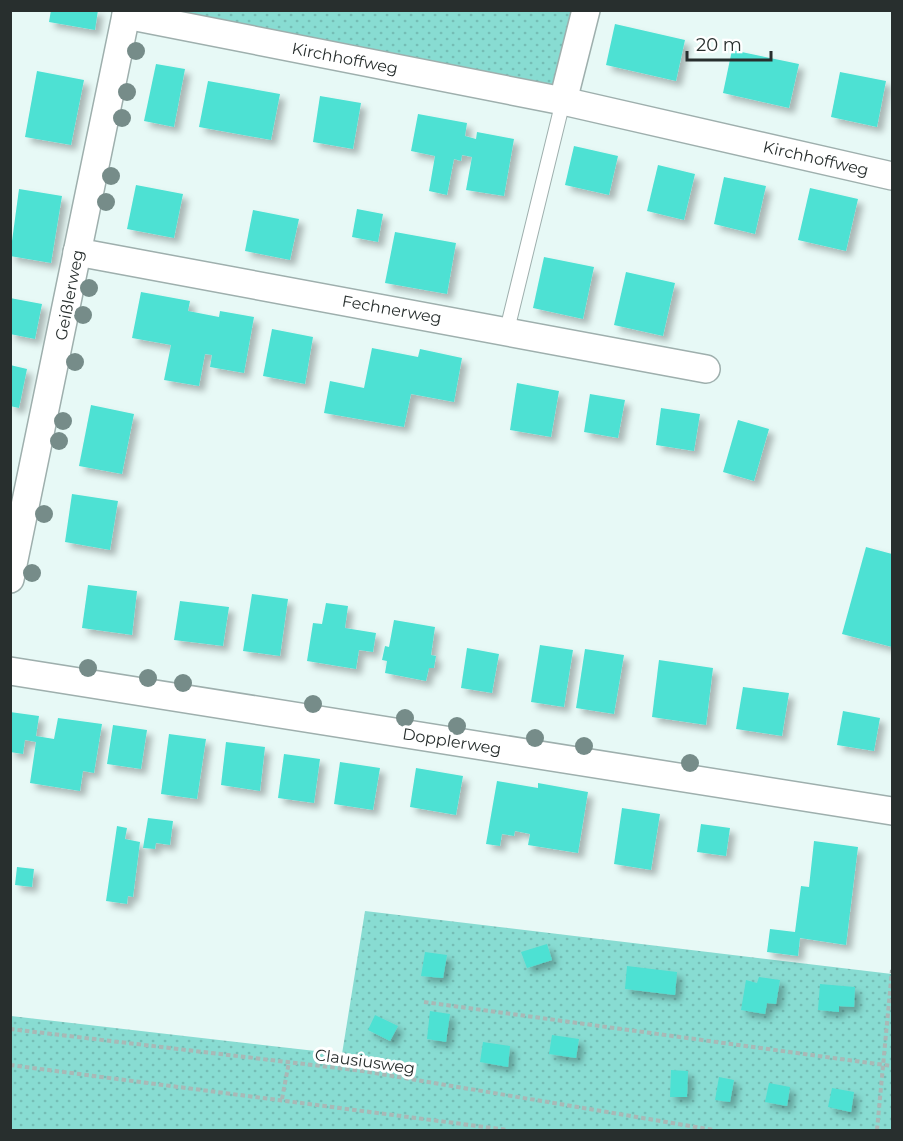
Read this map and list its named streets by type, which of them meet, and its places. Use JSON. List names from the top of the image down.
{
  "streets": {
    "street": [
      "Kirchhoffweg",
      "Geißlerweg",
      "Fechnerweg",
      "Dopplerweg"
    ],
    "path": ["Clausiusweg"]
  },
  "crossings": [
    ["Kirchhoffweg", "Geißlerweg"],
    ["Geißlerweg", "Fechnerweg"]
  ],
  "scale_bar": "20 m"
}
